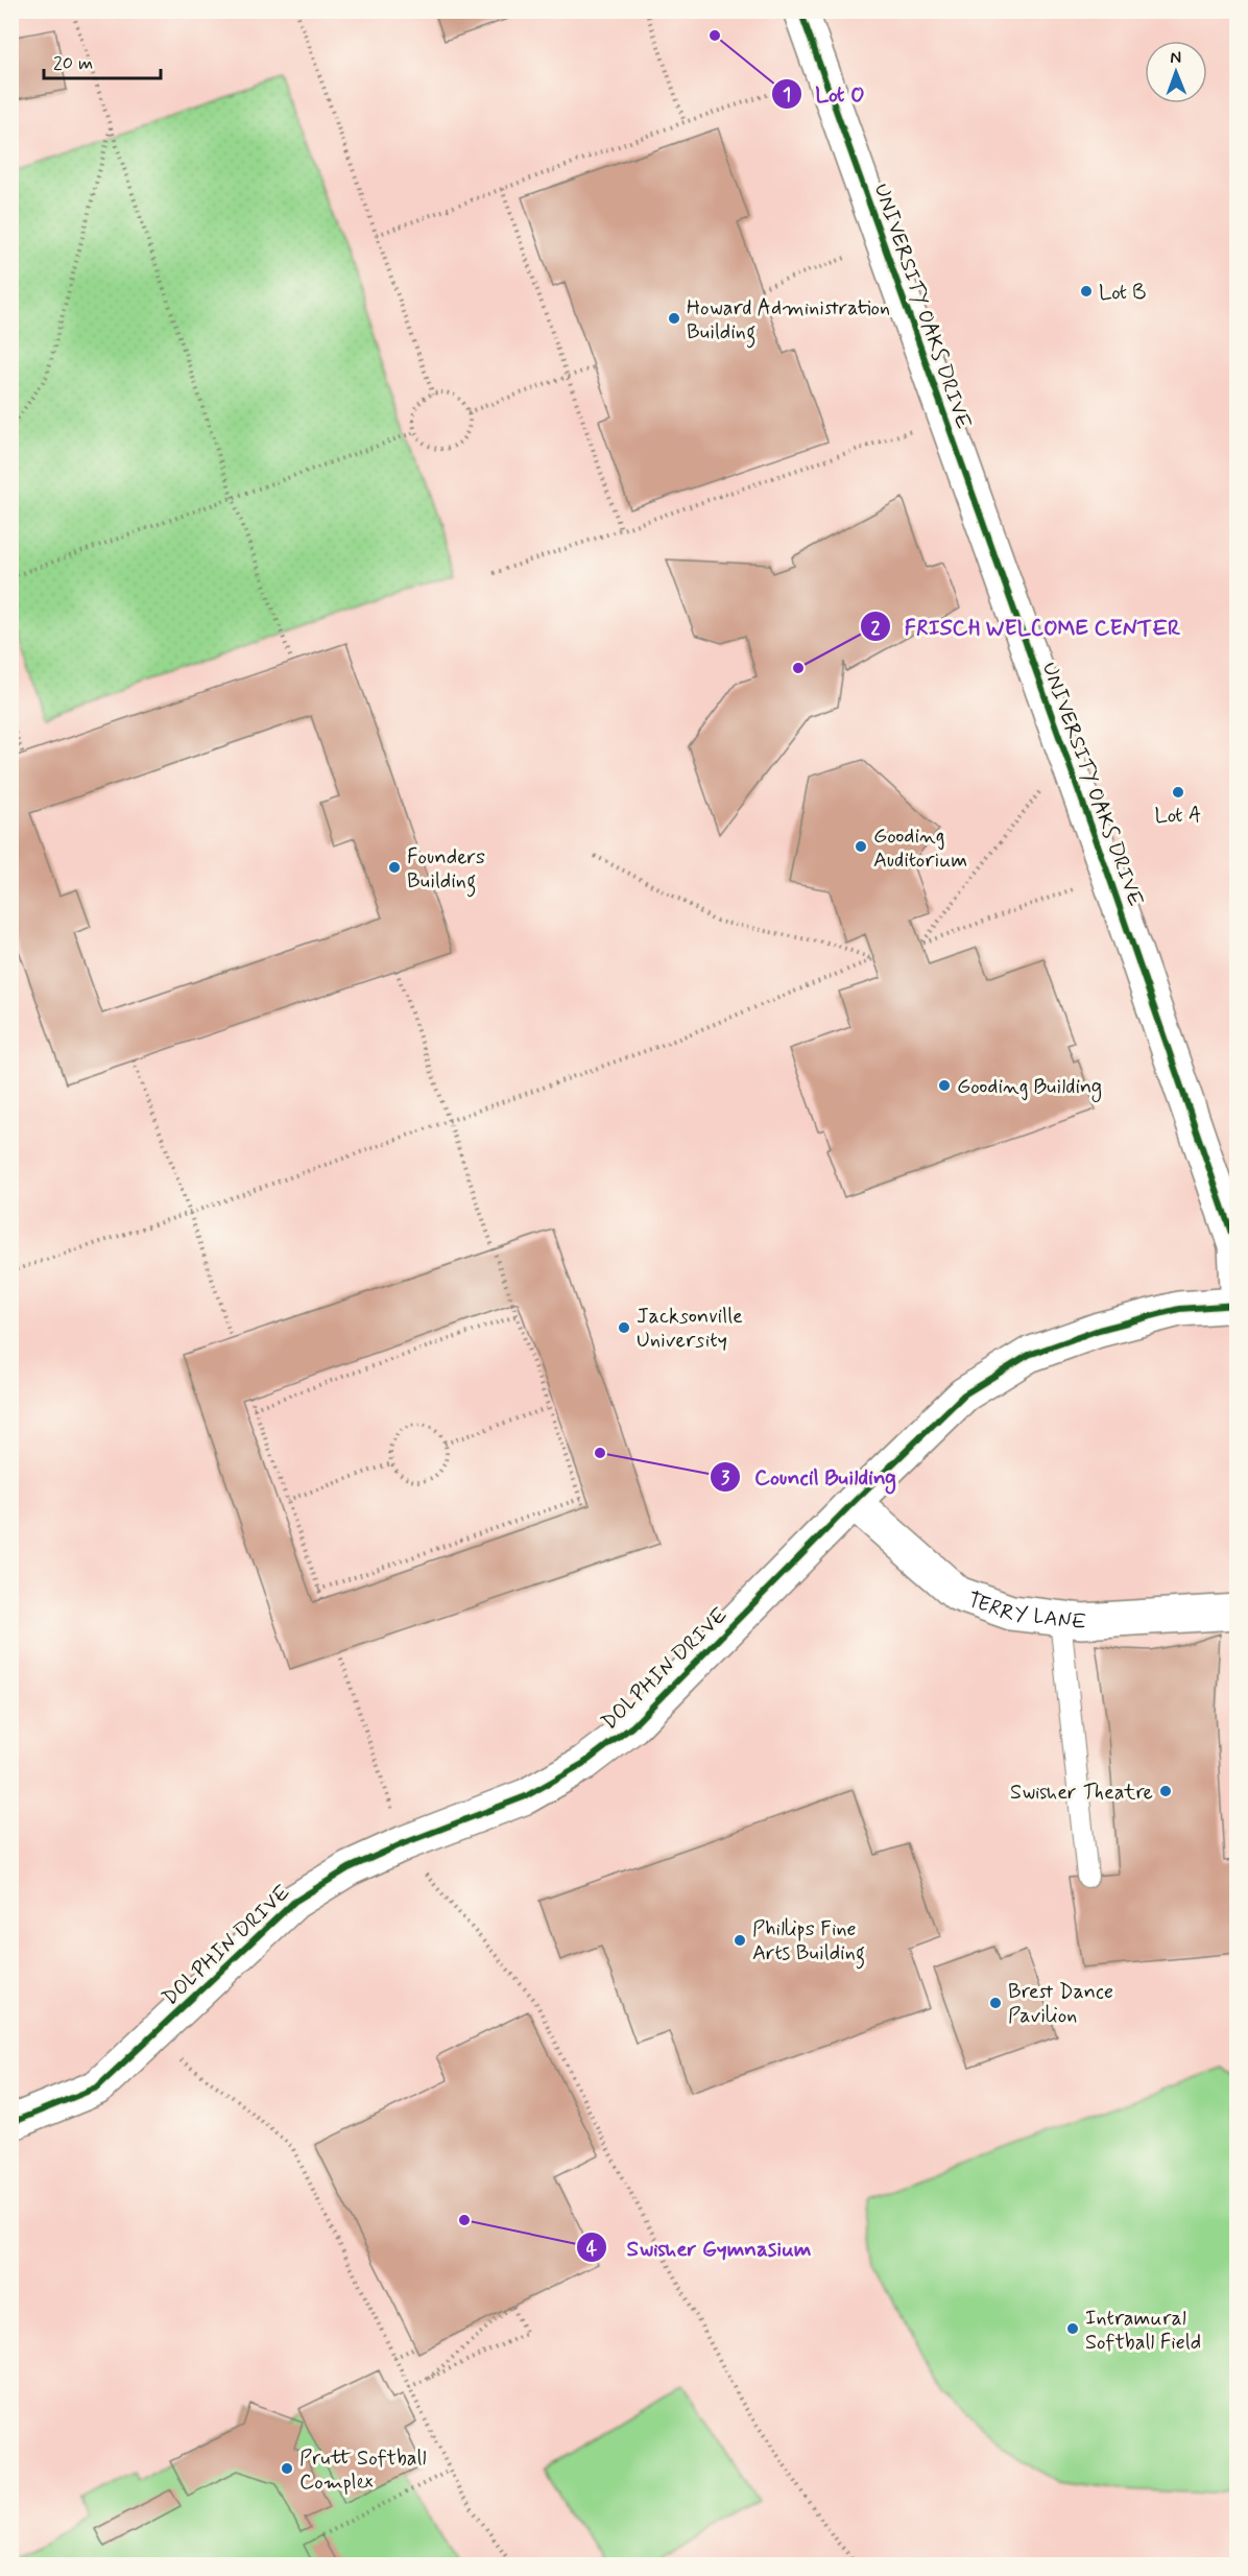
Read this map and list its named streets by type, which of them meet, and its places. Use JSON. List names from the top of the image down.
{
  "streets": {
    "street": ["UNIVERSITY OAKS DRIVE", "TERRY LANE", "DOLPHIN DRIVE"]
  },
  "crossings": [
    ["TERRY LANE", "DOLPHIN DRIVE"]
  ],
  "places": [
    "Lot O",
    "Lot B",
    "Howard Administration Building",
    "FRISCH WELCOME CENTER",
    "Lot A",
    "Gooding Auditorium",
    "Founders Building",
    "Gooding Building",
    "Jacksonville University",
    "Council Building",
    "Swisher Theatre",
    "Phillips Fine Arts Building",
    "Brest Dance Pavilion",
    "Swisher Gymnasium",
    "Intramural Softball Field",
    "Prutt Softball Complex"
  ],
  "scale_bar": "20 m",
  "north": "top"
}
